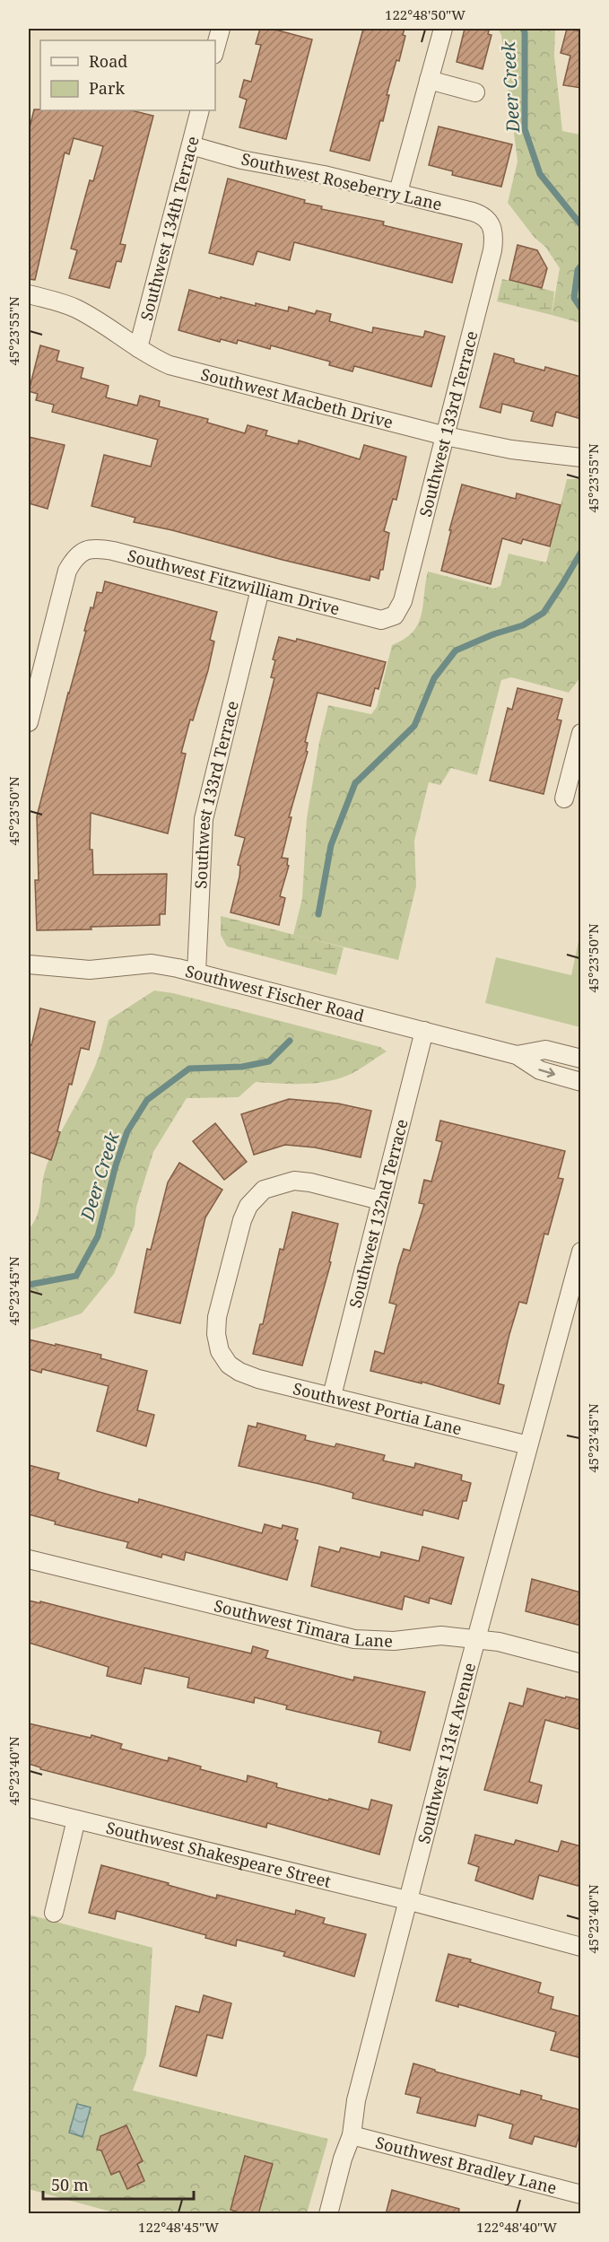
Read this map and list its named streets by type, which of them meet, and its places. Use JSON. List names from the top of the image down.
{
  "streets": {
    "street": [
      "Southwest Roseberry Lane",
      "Southwest 134th Terrace",
      "Southwest Macbeth Drive",
      "Southwest 133rd Terrace",
      "Southwest Fitzwilliam Drive",
      "Southwest Fischer Road",
      "Southwest 132nd Terrace",
      "Southwest Portia Lane",
      "Southwest Timara Lane",
      "Southwest 131st Avenue",
      "Southwest Shakespeare Street",
      "Southwest Bradley Lane"
    ]
  },
  "crossings": [
    ["Southwest Roseberry Lane", "Southwest 134th Terrace"],
    ["Southwest Roseberry Lane", "Southwest 133rd Terrace"],
    ["Southwest 134th Terrace", "Southwest Macbeth Drive"],
    ["Southwest Macbeth Drive", "Southwest 133rd Terrace"],
    ["Southwest 133rd Terrace", "Southwest Fitzwilliam Drive"],
    ["Southwest 133rd Terrace", "Southwest Fischer Road"],
    ["Southwest Fischer Road", "Southwest 132nd Terrace"],
    ["Southwest 132nd Terrace", "Southwest Portia Lane"],
    ["Southwest Portia Lane", "Southwest 131st Avenue"],
    ["Southwest Timara Lane", "Southwest 131st Avenue"],
    ["Southwest 131st Avenue", "Southwest Shakespeare Street"],
    ["Southwest 131st Avenue", "Southwest Bradley Lane"]
  ],
  "water": ["Deer Creek"],
  "legend": ["Road", "Park"],
  "scale_bar": "50 m",
  "coordinates": [
    "122°48'50\"W",
    "45°23'55\"N",
    "45°23'50\"N",
    "45°23'45\"N",
    "45°23'40\"N",
    "122°48'45\"W",
    "122°48'40\"W"
  ]
}
